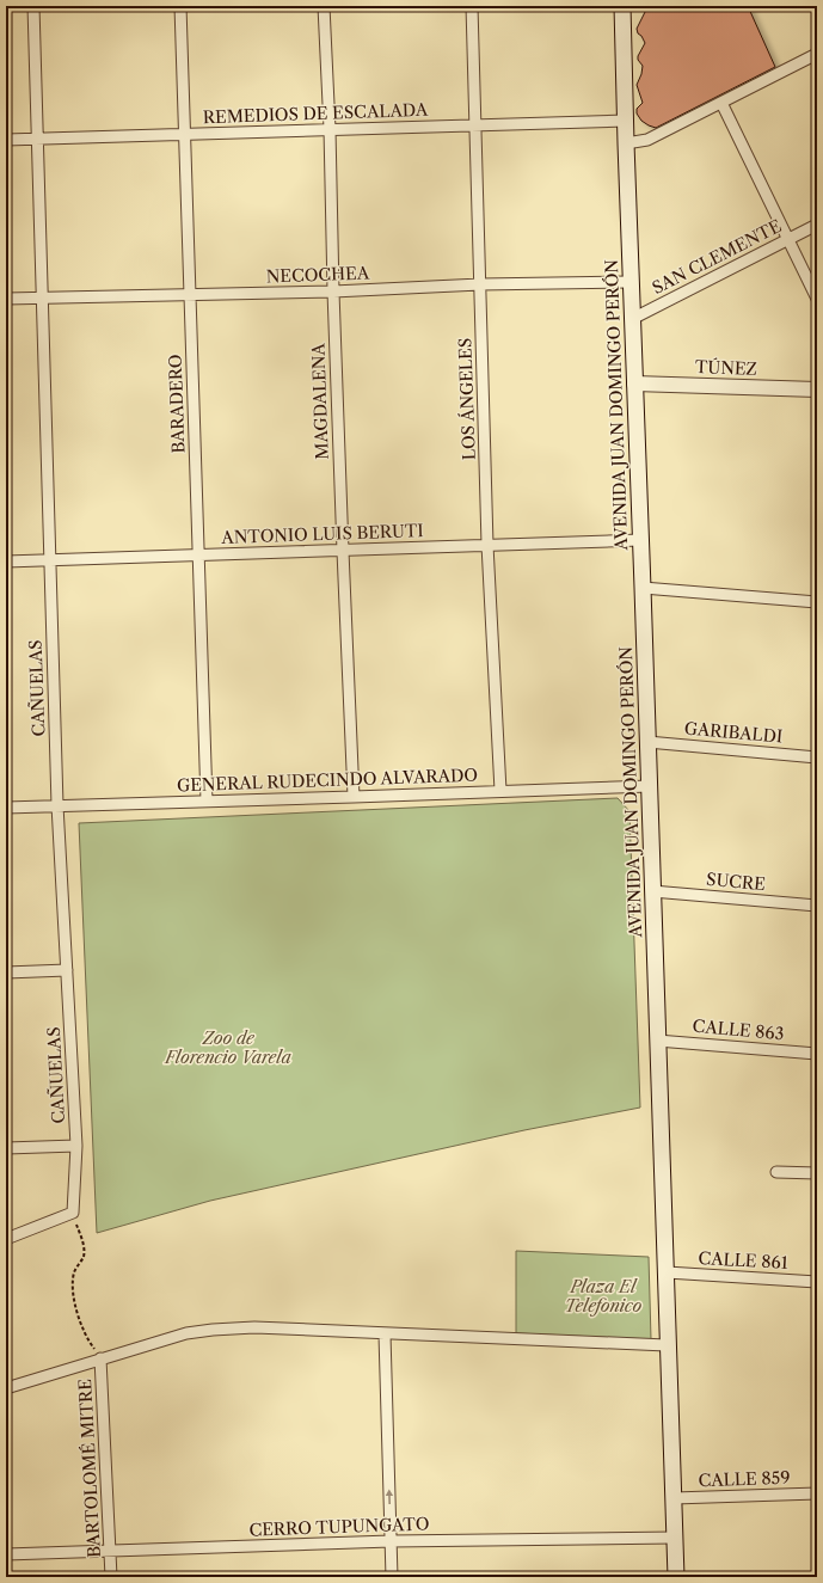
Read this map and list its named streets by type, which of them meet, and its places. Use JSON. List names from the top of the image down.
{
  "streets": {
    "main road": ["AVENIDA JUAN DOMINGO PERÓN"],
    "street": [
      "REMEDIOS DE ESCALADA",
      "SAN CLEMENTE",
      "NECOCHEA",
      "TÚNEZ",
      "LOS ÁNGELES",
      "MAGDALENA",
      "BARADERO",
      "ANTONIO LUIS BERUTI",
      "CAÑUELAS",
      "GARIBALDI",
      "GENERAL RUDECINDO ALVARADO",
      "SUCRE",
      "CALLE 863",
      "CALLE 861",
      "BARTOLOMÉ MITRE",
      "CALLE 859",
      "CERRO TUPUNGATO"
    ]
  },
  "crossings": [
    ["REMEDIOS DE ESCALADA", "LOS ÁNGELES"],
    ["REMEDIOS DE ESCALADA", "MAGDALENA"],
    ["REMEDIOS DE ESCALADA", "BARADERO"],
    ["REMEDIOS DE ESCALADA", "AVENIDA JUAN DOMINGO PERÓN"],
    ["REMEDIOS DE ESCALADA", "CAÑUELAS"],
    ["SAN CLEMENTE", "AVENIDA JUAN DOMINGO PERÓN"],
    ["NECOCHEA", "LOS ÁNGELES"],
    ["NECOCHEA", "MAGDALENA"],
    ["NECOCHEA", "BARADERO"],
    ["NECOCHEA", "AVENIDA JUAN DOMINGO PERÓN"],
    ["NECOCHEA", "CAÑUELAS"],
    ["TÚNEZ", "AVENIDA JUAN DOMINGO PERÓN"],
    ["LOS ÁNGELES", "ANTONIO LUIS BERUTI"],
    ["LOS ÁNGELES", "GENERAL RUDECINDO ALVARADO"],
    ["MAGDALENA", "ANTONIO LUIS BERUTI"],
    ["MAGDALENA", "GENERAL RUDECINDO ALVARADO"],
    ["BARADERO", "ANTONIO LUIS BERUTI"],
    ["BARADERO", "GENERAL RUDECINDO ALVARADO"],
    ["AVENIDA JUAN DOMINGO PERÓN", "ANTONIO LUIS BERUTI"],
    ["AVENIDA JUAN DOMINGO PERÓN", "GARIBALDI"],
    ["AVENIDA JUAN DOMINGO PERÓN", "GENERAL RUDECINDO ALVARADO"],
    ["AVENIDA JUAN DOMINGO PERÓN", "SUCRE"],
    ["AVENIDA JUAN DOMINGO PERÓN", "CALLE 863"],
    ["AVENIDA JUAN DOMINGO PERÓN", "CALLE 861"],
    ["AVENIDA JUAN DOMINGO PERÓN", "CALLE 859"],
    ["AVENIDA JUAN DOMINGO PERÓN", "CERRO TUPUNGATO"],
    ["ANTONIO LUIS BERUTI", "CAÑUELAS"],
    ["CAÑUELAS", "GENERAL RUDECINDO ALVARADO"],
    ["BARTOLOMÉ MITRE", "CERRO TUPUNGATO"]
  ],
  "parks": ["Zoo de Florencio Varela", "Plaza El Telefonico"]
}
